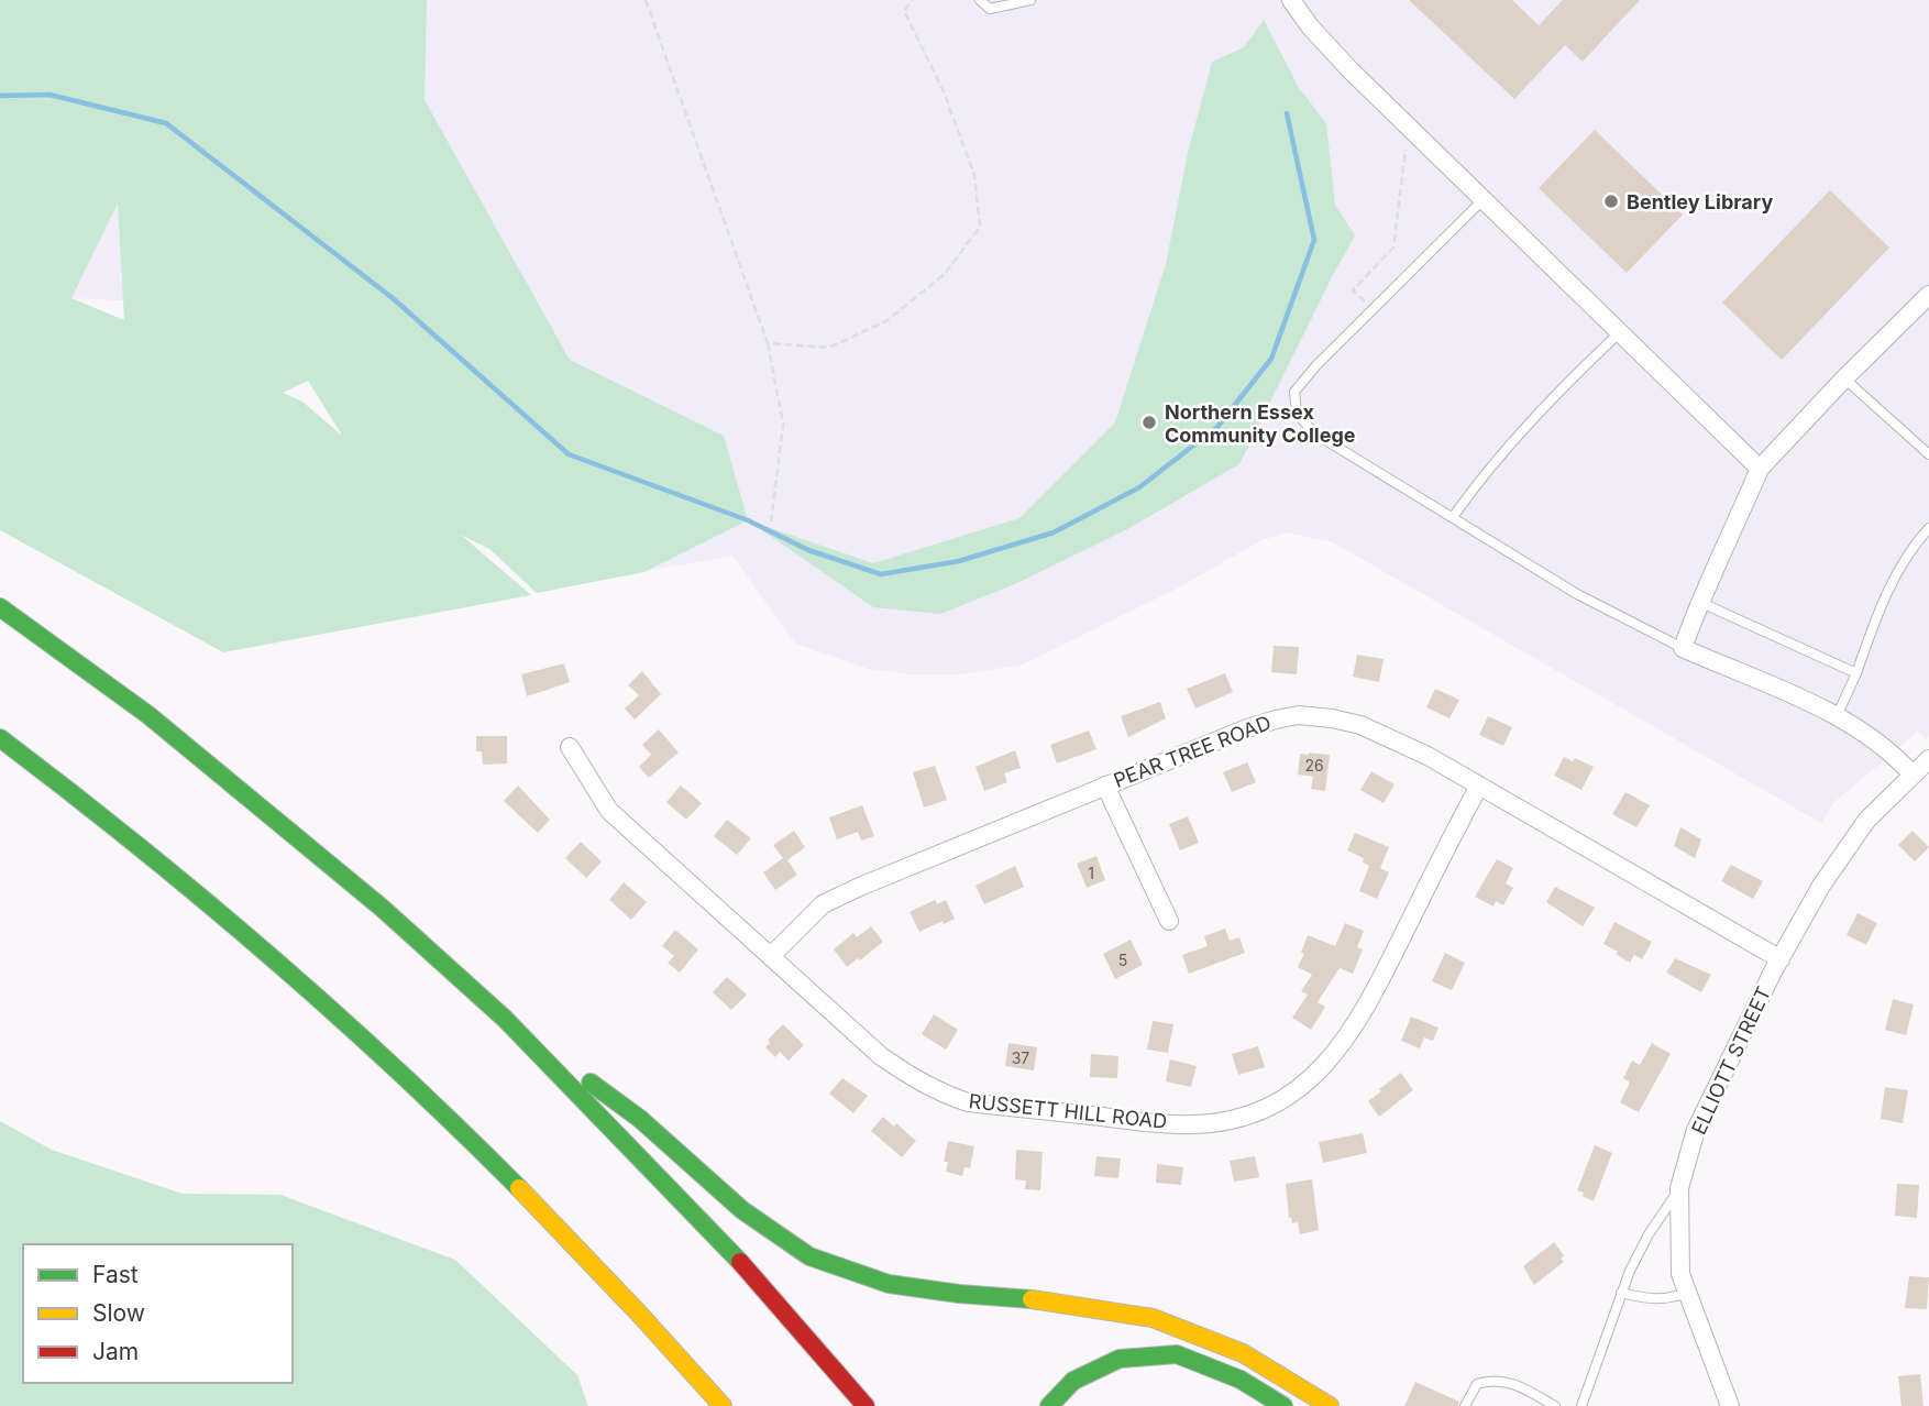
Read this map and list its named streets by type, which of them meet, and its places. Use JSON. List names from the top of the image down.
{
  "streets": {
    "street": ["PEAR TREE ROAD", "ELLIOTT STREET", "RUSSETT HILL ROAD"]
  },
  "crossings": [
    ["PEAR TREE ROAD", "ELLIOTT STREET"],
    ["PEAR TREE ROAD", "RUSSETT HILL ROAD"]
  ],
  "places": ["Bentley Library", "Northern Essex Community College"],
  "house_numbers": [
    "26",
    "1",
    "5",
    "37"
  ],
  "legend": ["Fast", "Slow", "Jam"]
}
